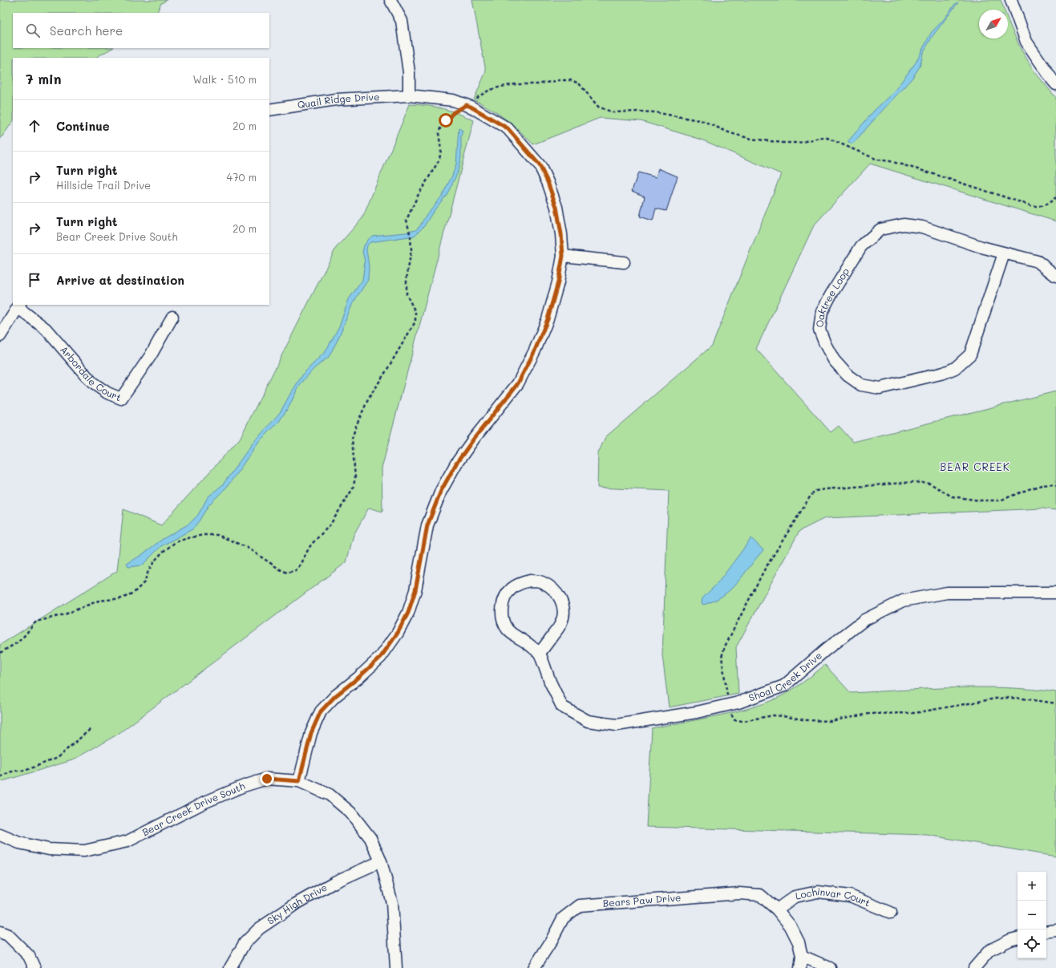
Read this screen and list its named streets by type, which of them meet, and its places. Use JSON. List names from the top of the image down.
{
  "streets": {
    "street": [
      "Quail Ridge Drive",
      "Oaktree Loop",
      "Arbordale Court",
      "Shoal Creek Drive",
      "Bear Creek Drive South",
      "Bears Paw Drive",
      "Lochinvar Court",
      "Sky High Drive"
    ]
  },
  "crossings": [
    ["Quail Ridge Drive", "Bear Creek Drive South"],
    ["Bear Creek Drive South", "Sky High Drive"],
    ["Bears Paw Drive", "Lochinvar Court"]
  ],
  "districts": ["BEAR CREEK"],
  "north": "top right",
  "page": {
    "search": "Search here",
    "heading": ["7 min", "Walk · 510 m"],
    "list": [
      ["Continue", "20 m"],
      ["Turn right", "Hillside Trail Drive", "470 m"],
      ["Turn right", "Bear Creek Drive South", "20 m"],
      "Arrive at destination"
    ],
    "map_buttons": ["+", "−"]
  }
}
